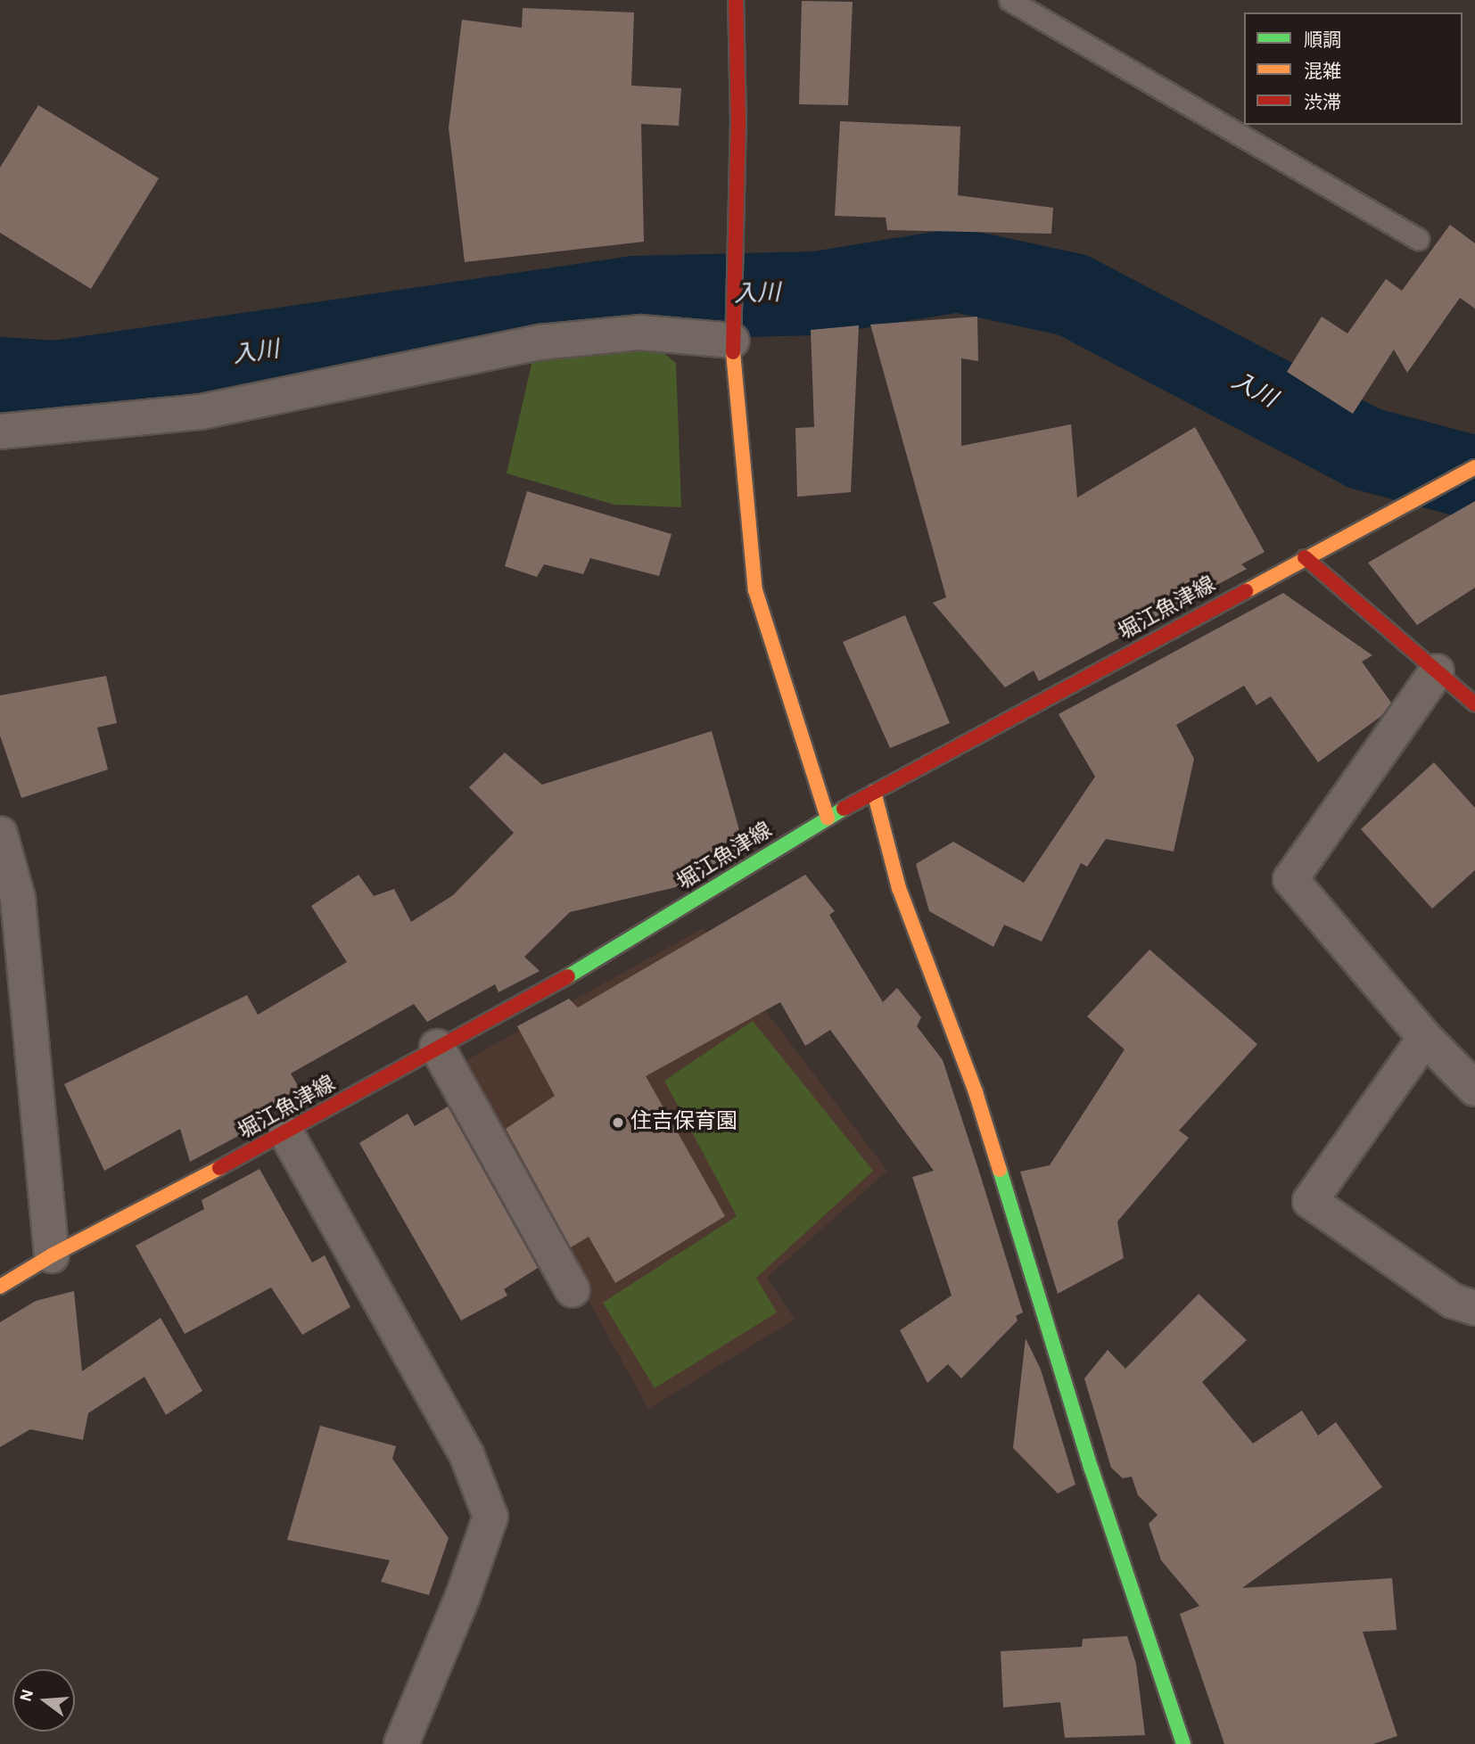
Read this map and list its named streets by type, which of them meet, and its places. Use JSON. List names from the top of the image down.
{
  "streets": {
    "street": ["堀江魚津線"]
  },
  "water": ["入川"],
  "places": ["住吉保育園"],
  "legend": ["順調", "混雑", "渋滞"],
  "north": "left"
}
